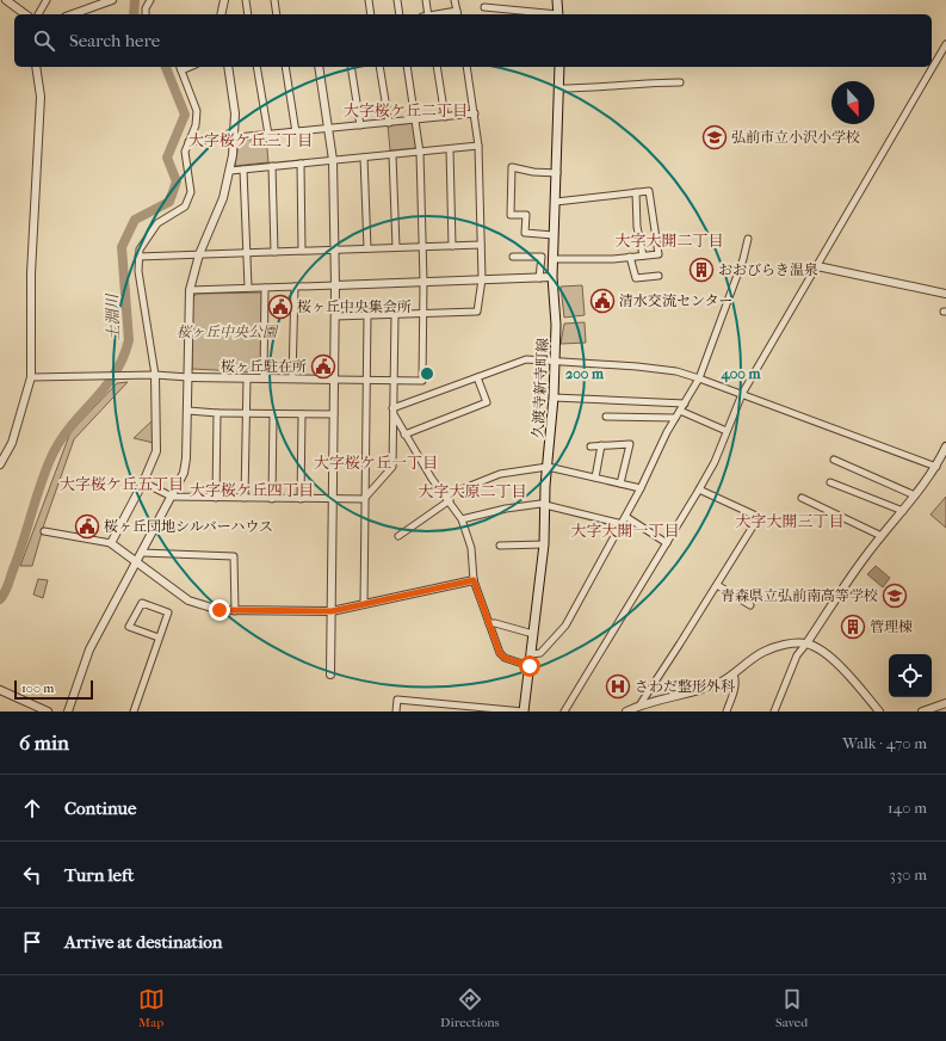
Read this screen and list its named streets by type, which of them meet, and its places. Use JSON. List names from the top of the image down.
{
  "streets": {
    "main road": ["久渡寺新寺町線"]
  },
  "districts": [
    "大字桜ケ丘二丁目",
    "大字桜ケ丘三丁目",
    "大字大開二丁目",
    "大字桜ケ丘一丁目",
    "大字桜ケ丘五丁目",
    "大字桜ケ丘四丁目",
    "大字大原二丁目",
    "大字大開三丁目",
    "大字大開一丁目"
  ],
  "water": ["土淵川"],
  "parks": ["桜ヶ丘中央公園"],
  "places": {
    "school or university": ["弘前市立小沢小学校", "青森県立弘前南高等学校"],
    "building": ["おおびらき温泉", "管理棟"],
    "public building": [
      "清水交流センター",
      "桜ヶ丘中央集会所",
      "桜ヶ丘駐在所",
      "桜ヶ丘団地シルバーハウス"
    ],
    "hospital": ["さわだ整形外科"]
  },
  "scale_bar": "100 m",
  "north": "bottom",
  "page": {
    "search": "Search here",
    "scale": "100 m",
    "heading": ["6 min", "Walk · 470 m"],
    "list": [
      ["Continue", "140 m"],
      ["Turn left", "330 m"],
      "Arrive at destination"
    ],
    "nav": ["Map", "Directions", "Saved"]
  },
  "rings": ["200 m", "400 m"]
}
